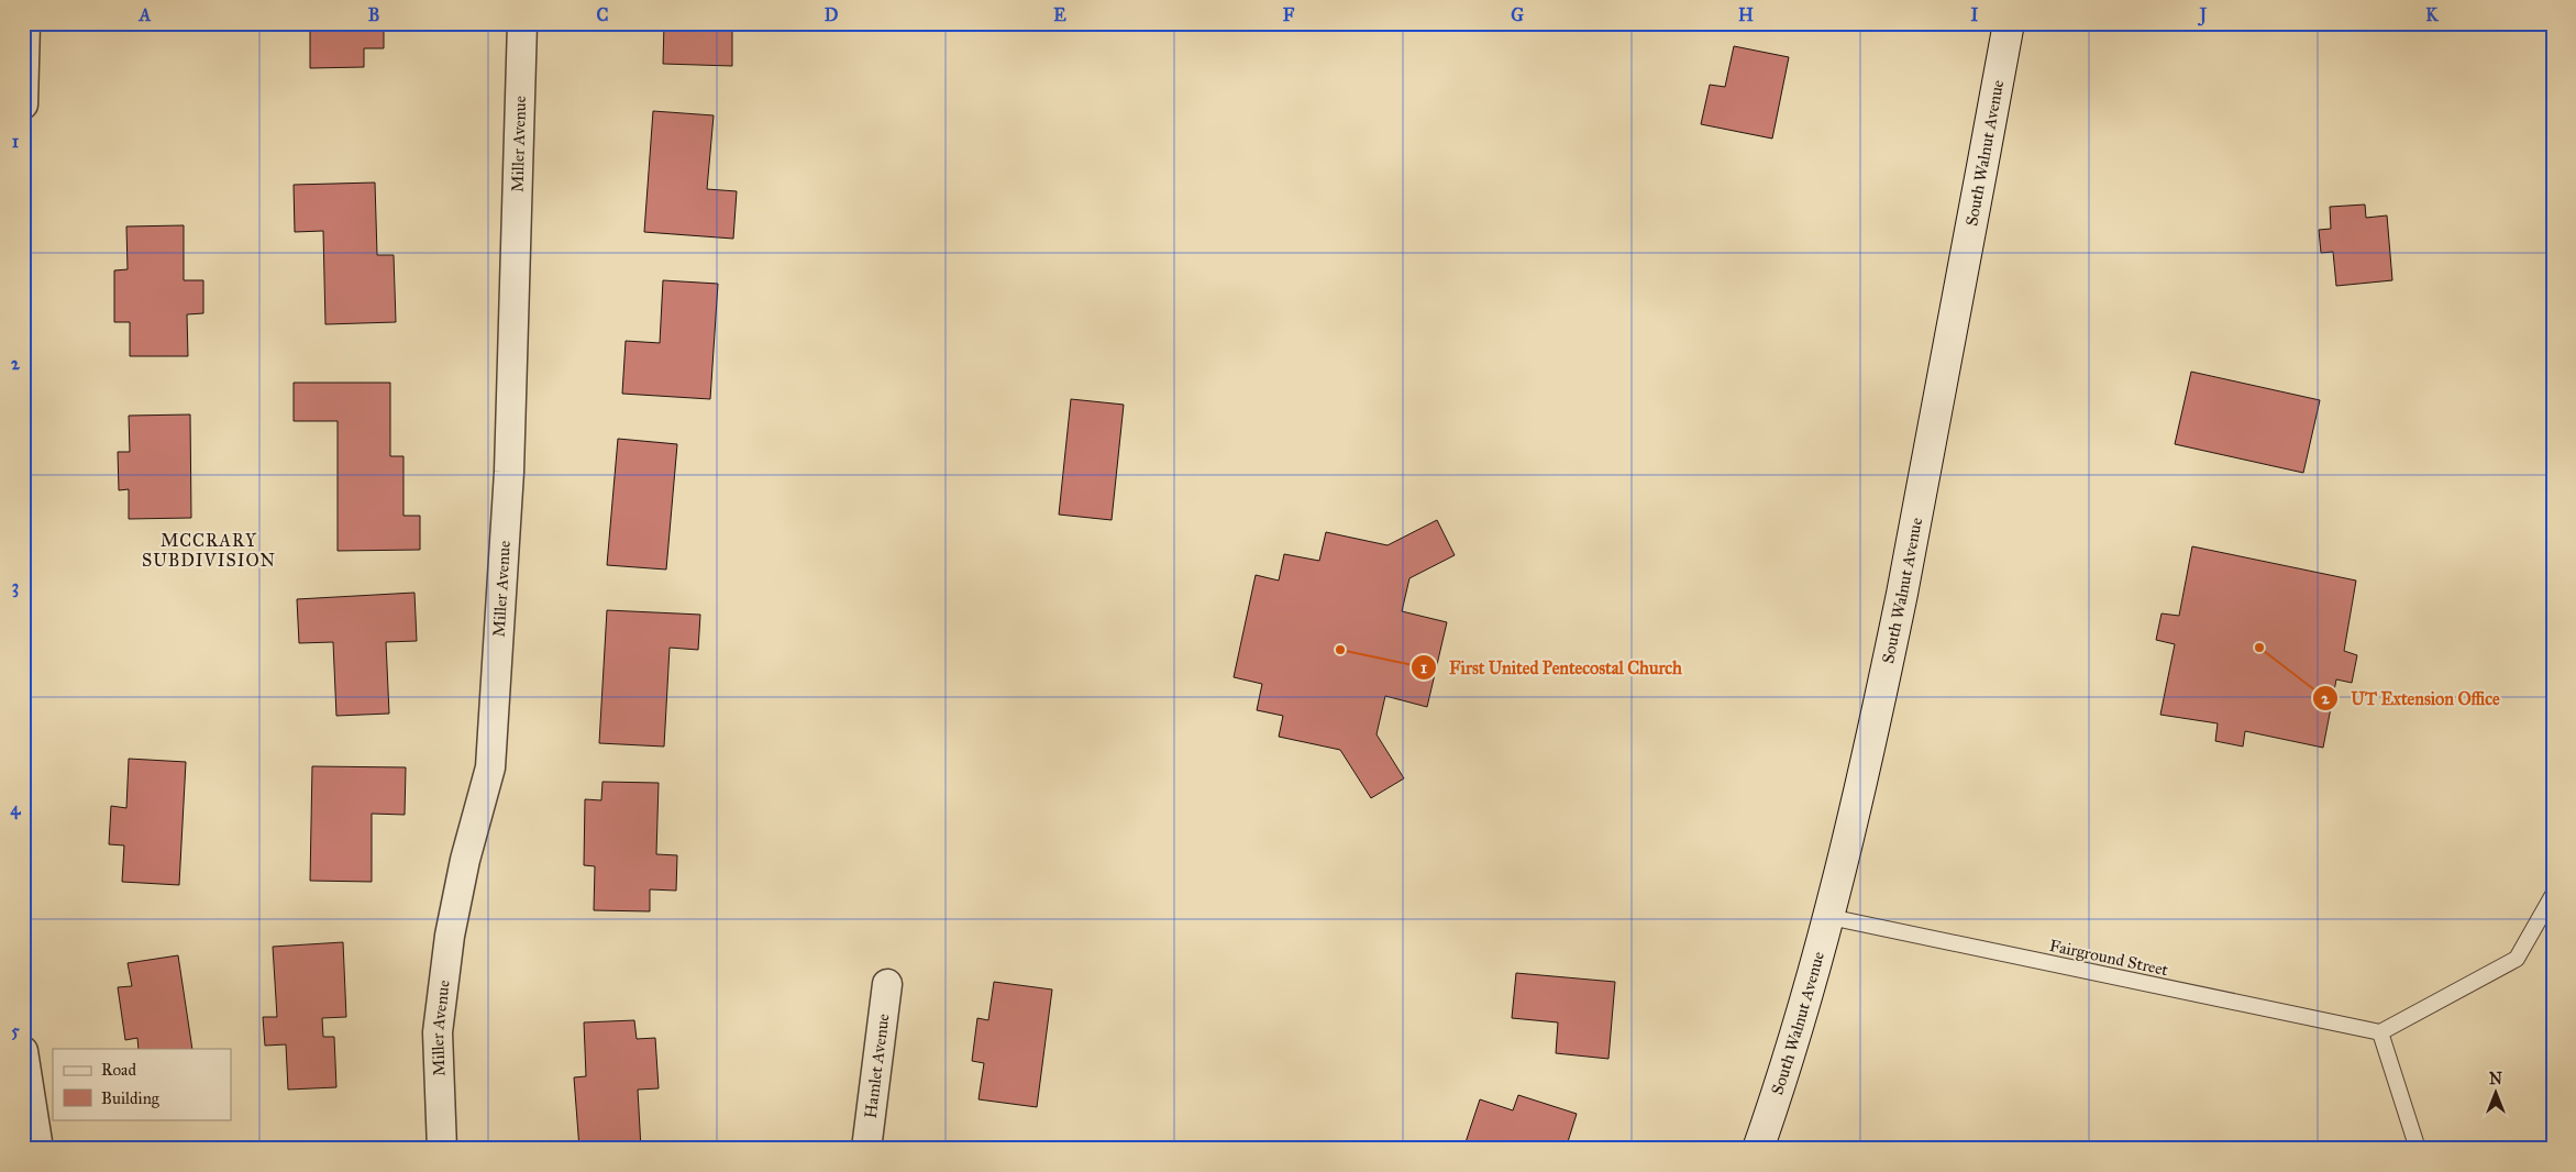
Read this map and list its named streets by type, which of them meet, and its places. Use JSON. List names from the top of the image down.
{
  "streets": {
    "street": ["Miller Avenue", "South Walnut Avenue", "Hamlet Avenue"],
    "lane": ["Fairground Street"]
  },
  "crossings": [
    ["South Walnut Avenue", "Fairground Street"]
  ],
  "districts": ["MCCRARY SUBDIVISION"],
  "places": ["UT Extension Office", "First United Pentecostal Church"],
  "legend": ["Road", "Building"],
  "north": "top",
  "grid": {
    "columns": [
      "A",
      "B",
      "C",
      "D",
      "E",
      "F",
      "G",
      "H",
      "I",
      "J",
      "K"
    ],
    "rows": [
      "1",
      "2",
      "3",
      "4",
      "5"
    ]
  }
}
